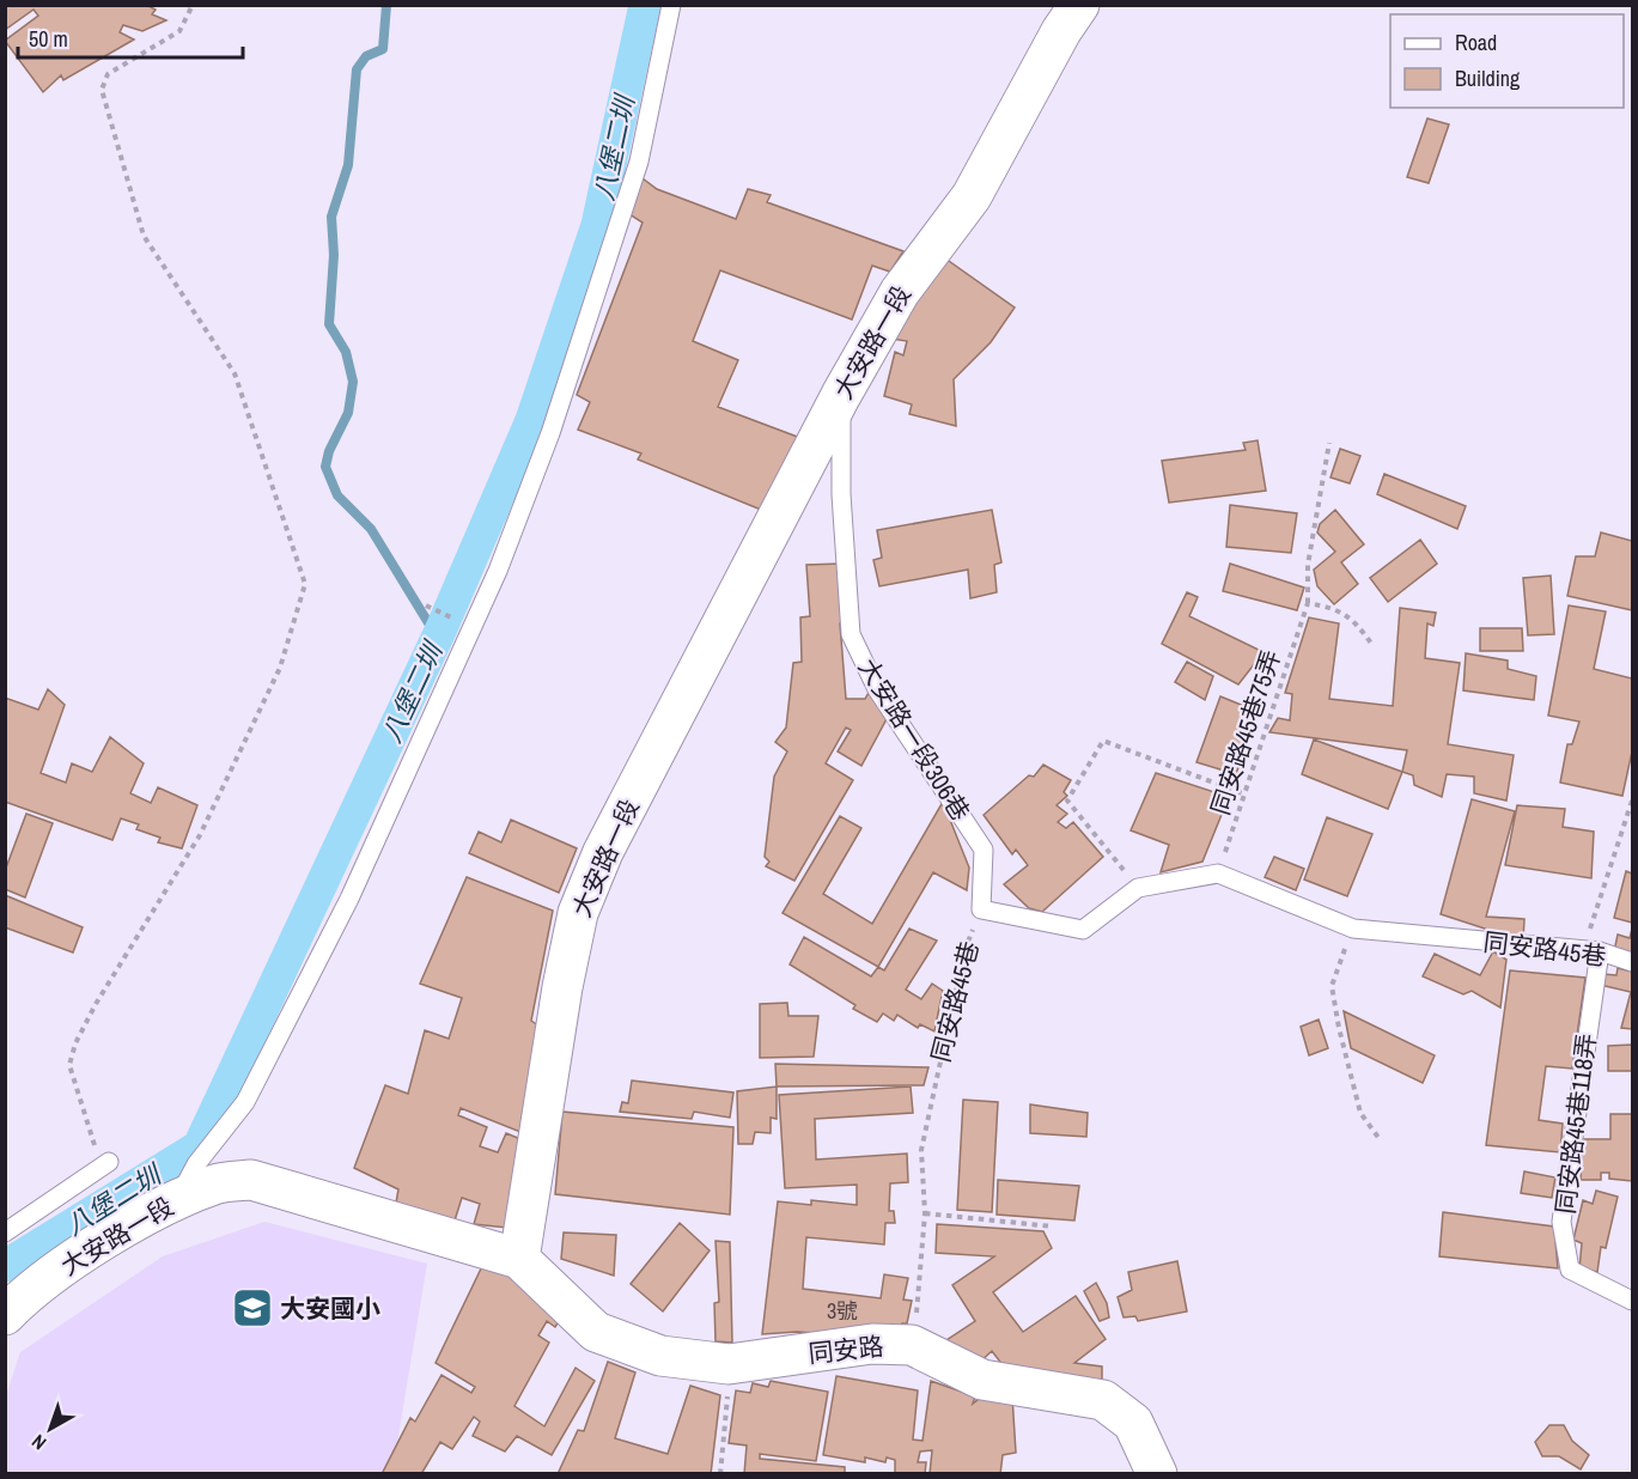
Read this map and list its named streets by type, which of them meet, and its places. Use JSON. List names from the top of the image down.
{
  "streets": {
    "street": ["大安路一段", "同安路"],
    "lane": ["大安路一段306巷", "同安路45巷", "同安路45巷118弄"],
    "path": ["同安路45巷75弄"]
  },
  "crossings": [
    ["大安路一段", "大安路一段306巷"],
    ["大安路一段", "同安路"],
    ["同安路45巷75弄", "同安路45巷"],
    ["大安路一段306巷", "同安路45巷"],
    ["同安路45巷", "同安路45巷118弄"],
    ["同安路45巷", "同安路"]
  ],
  "water": ["八堡二圳"],
  "places": {
    "school or university": ["大安國小"]
  },
  "house_numbers": ["3號"],
  "legend": ["Road", "Building"],
  "scale_bar": "50 m",
  "north": "bottom left"
}
